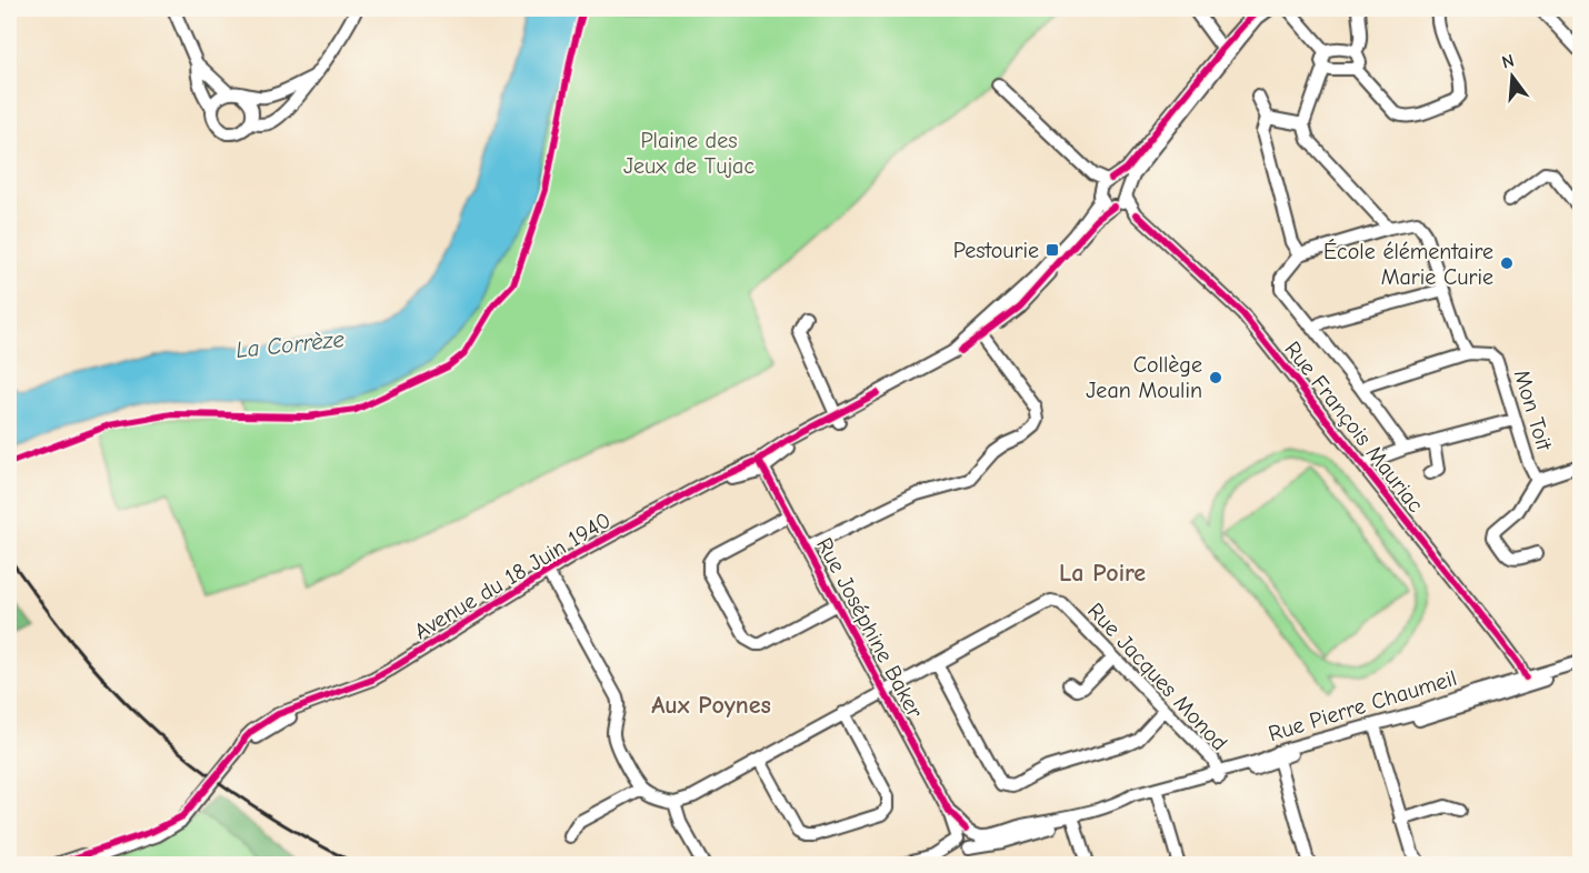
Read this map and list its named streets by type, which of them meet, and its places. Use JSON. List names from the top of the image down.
{
  "streets": {
    "street": [
      "Mon Toit",
      "Rue François Mauriac",
      "Avenue du 18 Juin 1940",
      "Rue Joséphine Baker",
      "Rue Jacques Monod",
      "Rue Pierre Chaumeil"
    ]
  },
  "crossings": [
    ["Rue François Mauriac", "Avenue du 18 Juin 1940"],
    ["Rue François Mauriac", "Rue Pierre Chaumeil"],
    ["Avenue du 18 Juin 1940", "Rue Joséphine Baker"],
    ["Rue Joséphine Baker", "Rue Jacques Monod"],
    ["Rue Joséphine Baker", "Rue Pierre Chaumeil"],
    ["Rue Jacques Monod", "Rue Pierre Chaumeil"]
  ],
  "districts": ["La Poire", "Aux Poynes"],
  "water": ["La Corrèze"],
  "parks": ["Plaine des Jeux de Tujac"],
  "places": {
    "transit": ["Pestourie"],
    "other": ["École élémentaire Marie Curie", "Collège Jean Moulin"]
  },
  "north": "top"
}
